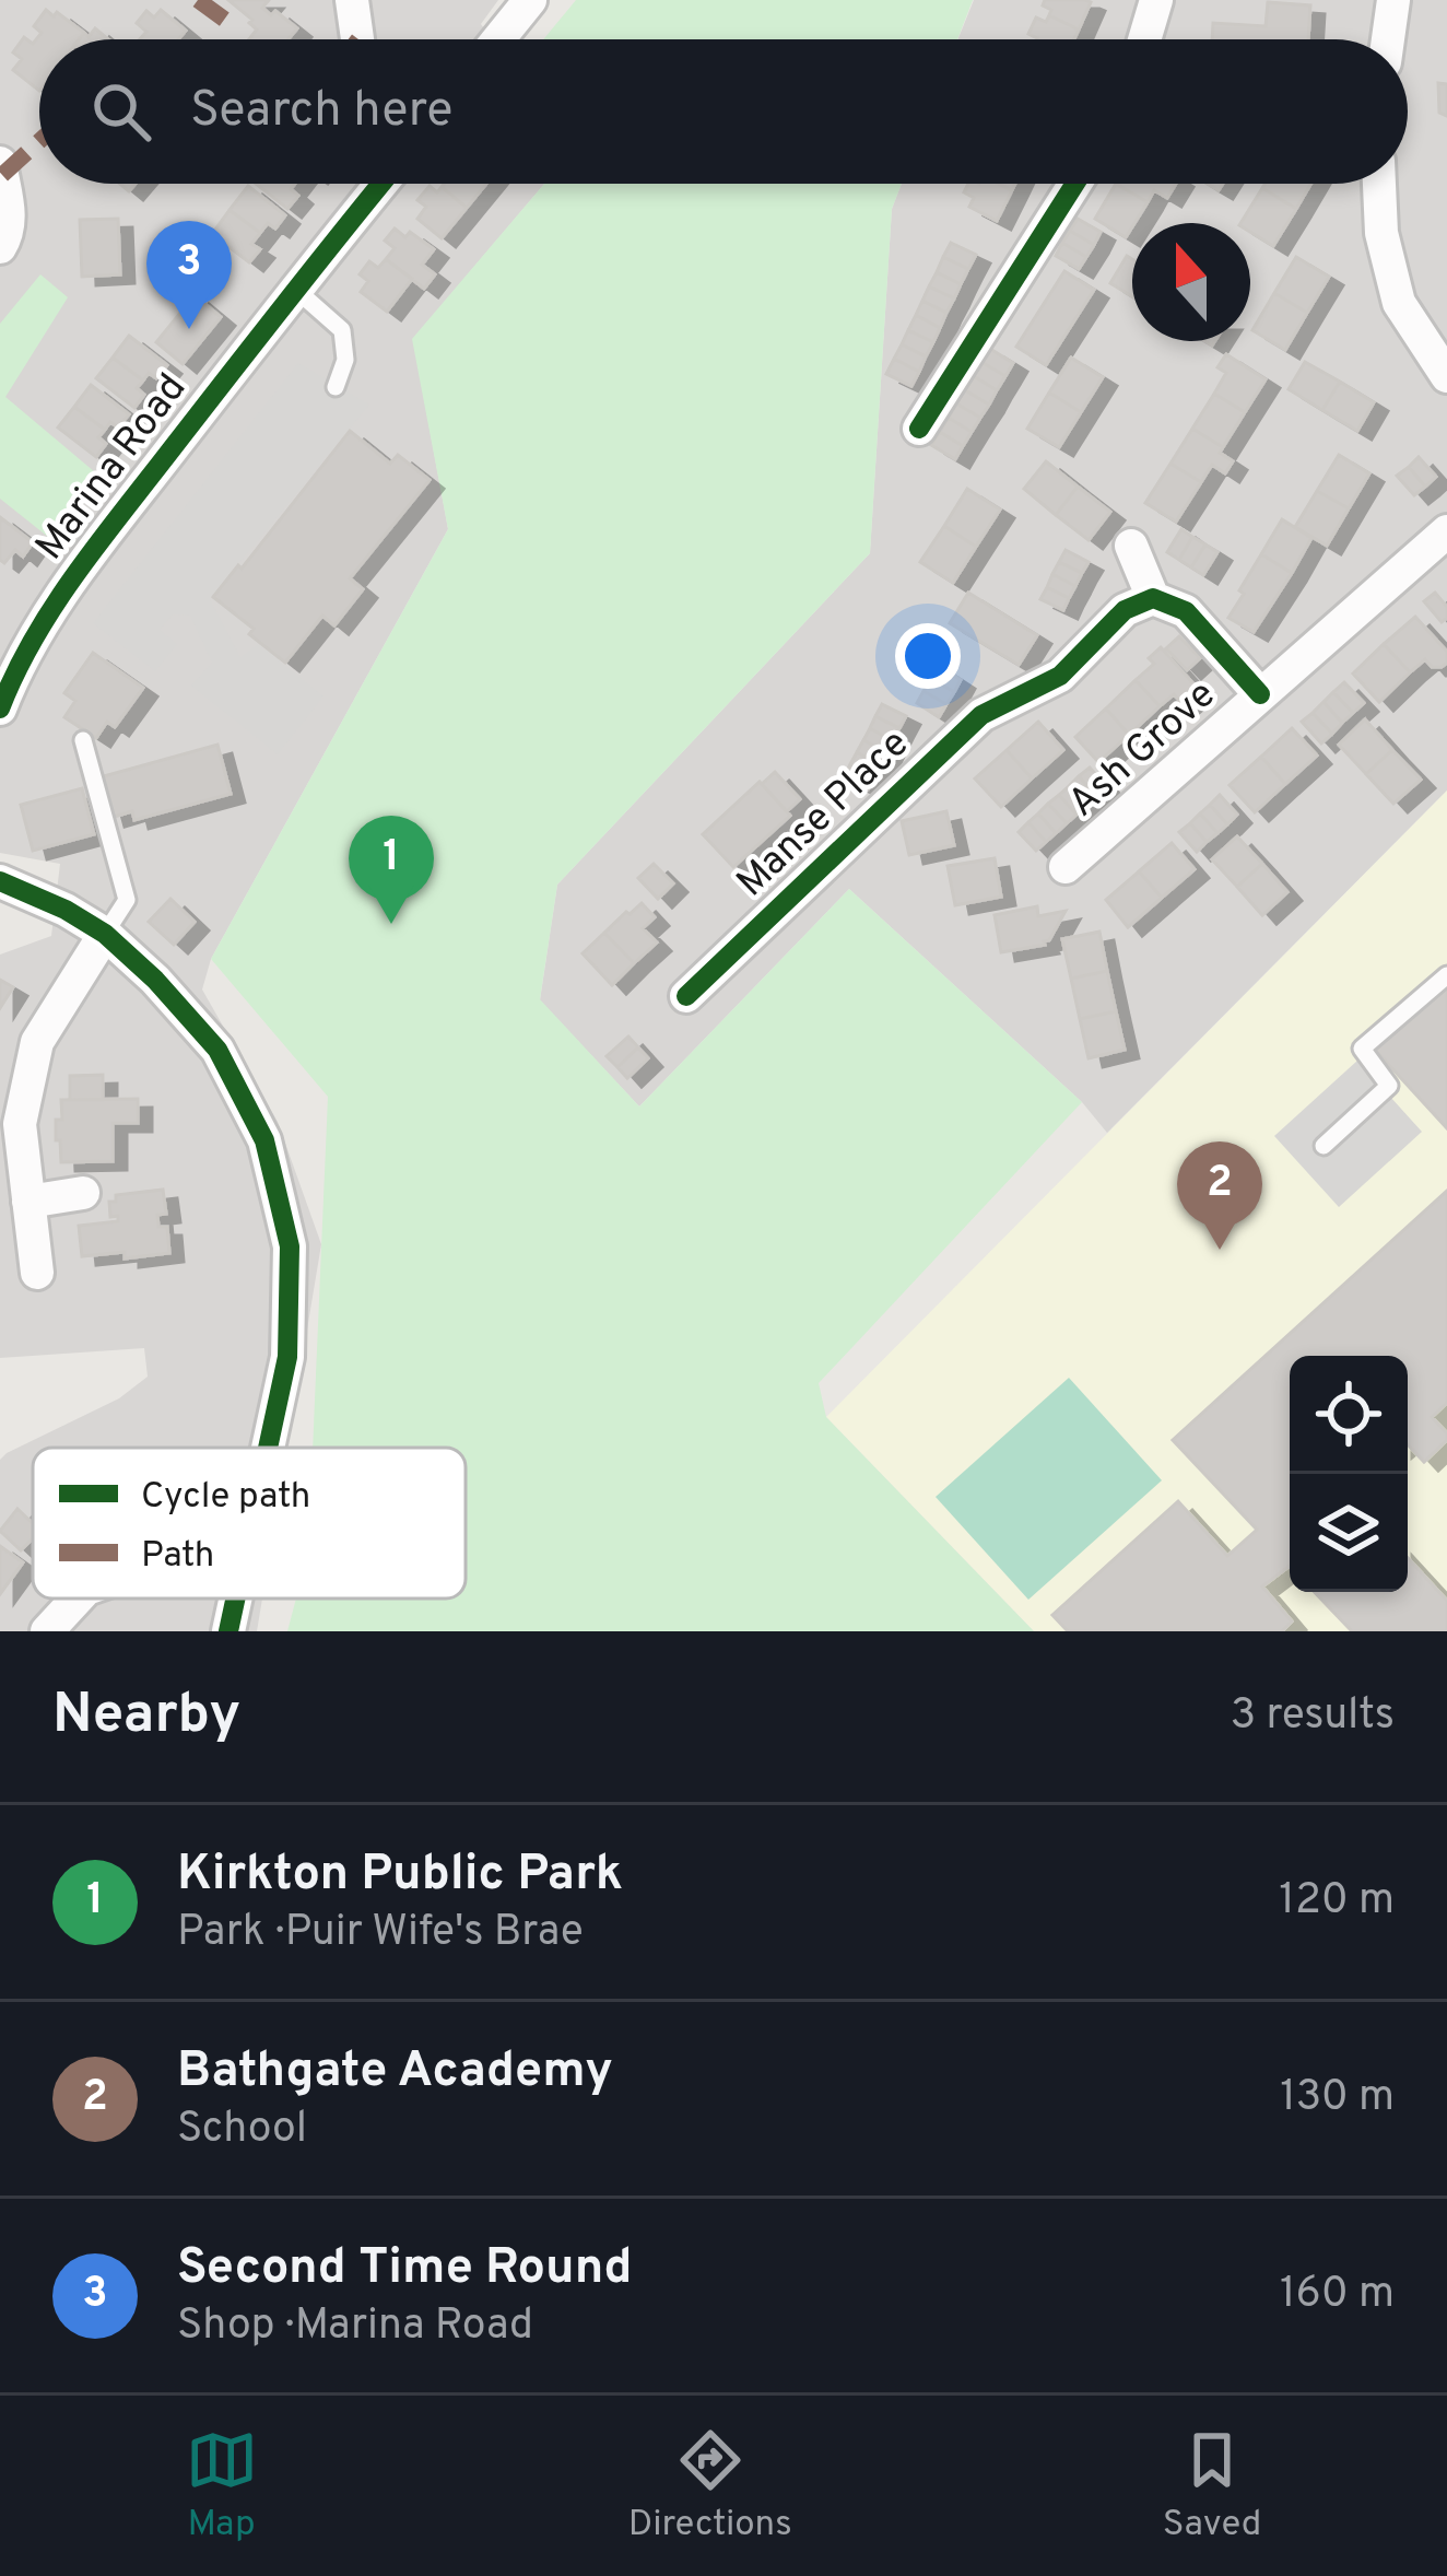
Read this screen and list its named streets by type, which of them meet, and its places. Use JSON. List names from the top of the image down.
{
  "streets": {
    "street": ["Marina Road", "Ash Grove", "Manse Place"]
  },
  "legend": ["Cycle path", "Path"],
  "north": "top",
  "page": {
    "search": "Search here",
    "pins": ["3", "1", "2"],
    "heading": ["Nearby", "3 results"],
    "list": [
      {
        "mark": "1",
        "name": "Kirkton Public Park",
        "note": "Park · Puir Wife's Brae",
        "value": "120 m"
      },
      {
        "mark": "2",
        "name": "Bathgate Academy",
        "note": "School",
        "value": "130 m"
      },
      {
        "mark": "3",
        "name": "Second Time Round",
        "note": "Shop · Marina Road",
        "value": "160 m"
      }
    ],
    "nav": ["Map", "Directions", "Saved"]
  }
}
